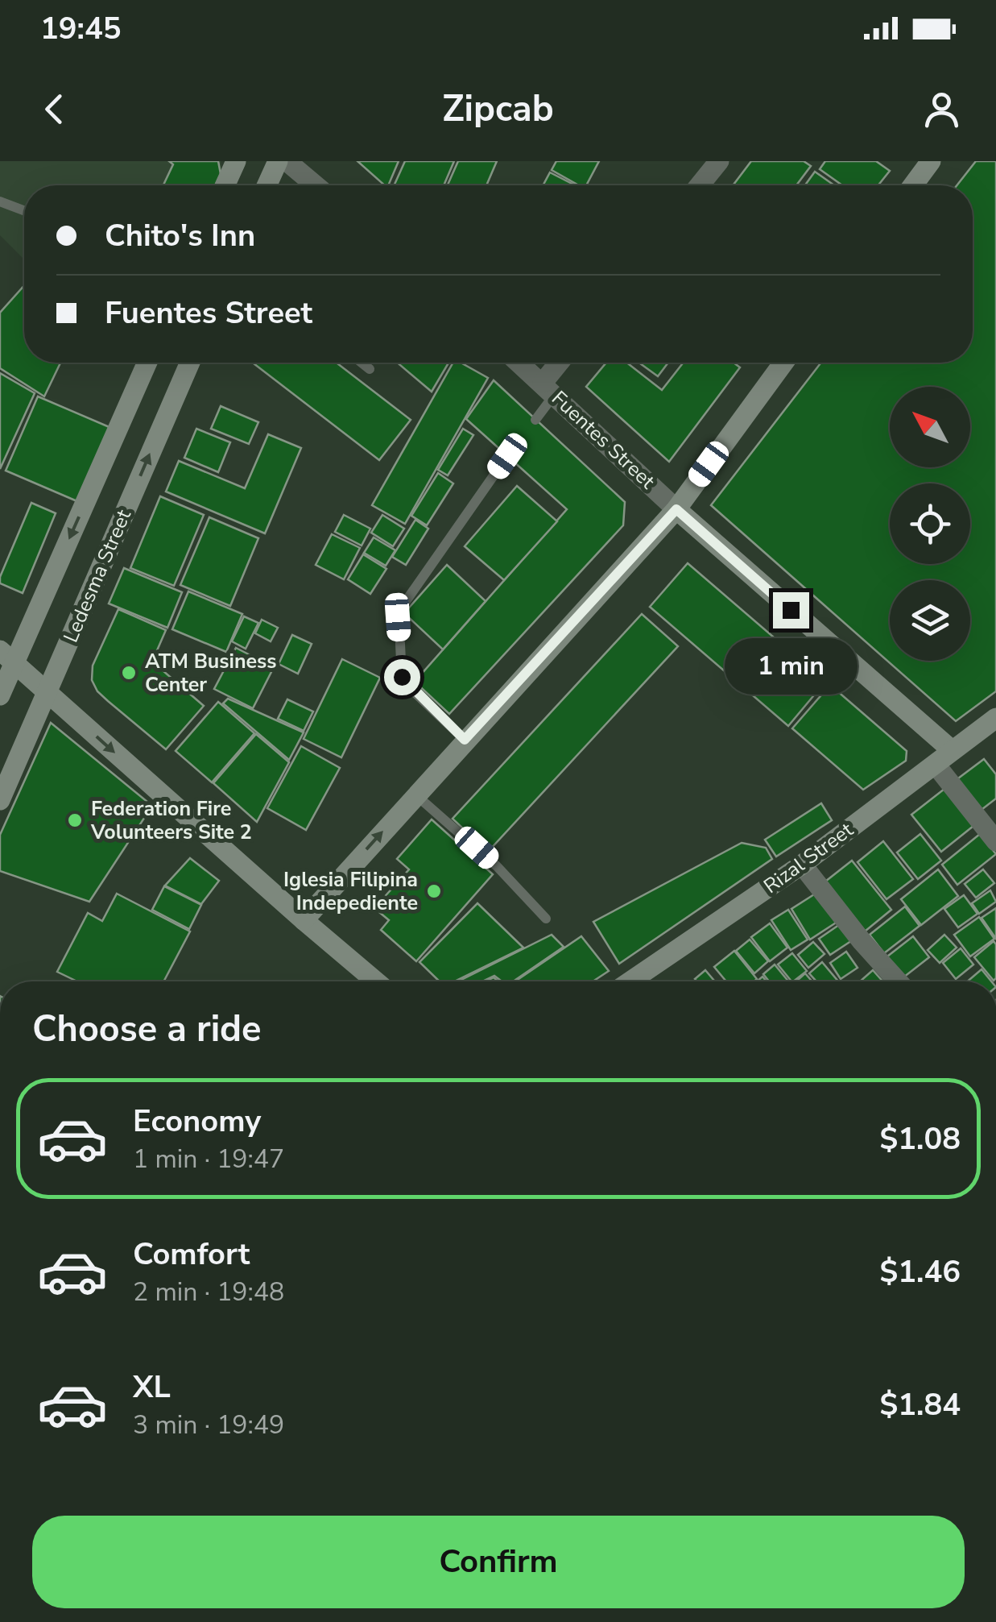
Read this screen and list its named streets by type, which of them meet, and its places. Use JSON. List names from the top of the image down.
{
  "streets": {
    "street": ["Fuentes Street", "Ledesma Street", "Rizal Street"]
  },
  "crossings": [
    ["Fuentes Street", "Rizal Street"]
  ],
  "places": ["ATM Business Center", "Federation Fire Volunteers Site 2", "Iglesia Filipina Indepediente"],
  "north": "top left",
  "page": {
    "status": "19:45",
    "header": "Zipcab",
    "banner": ["Chito's Inn", "Fuentes Street"],
    "bubble": "1 min",
    "heading": "Choose a ride",
    "list": [
      {
        "name": "Economy",
        "note": "1 min · 19:47",
        "value": "$1.08"
      },
      {
        "name": "Comfort",
        "note": "2 min · 19:48",
        "value": "$1.46"
      },
      {
        "name": "XL",
        "note": "3 min · 19:49",
        "value": "$1.84"
      }
    ],
    "buttons": "Confirm"
  }
}
